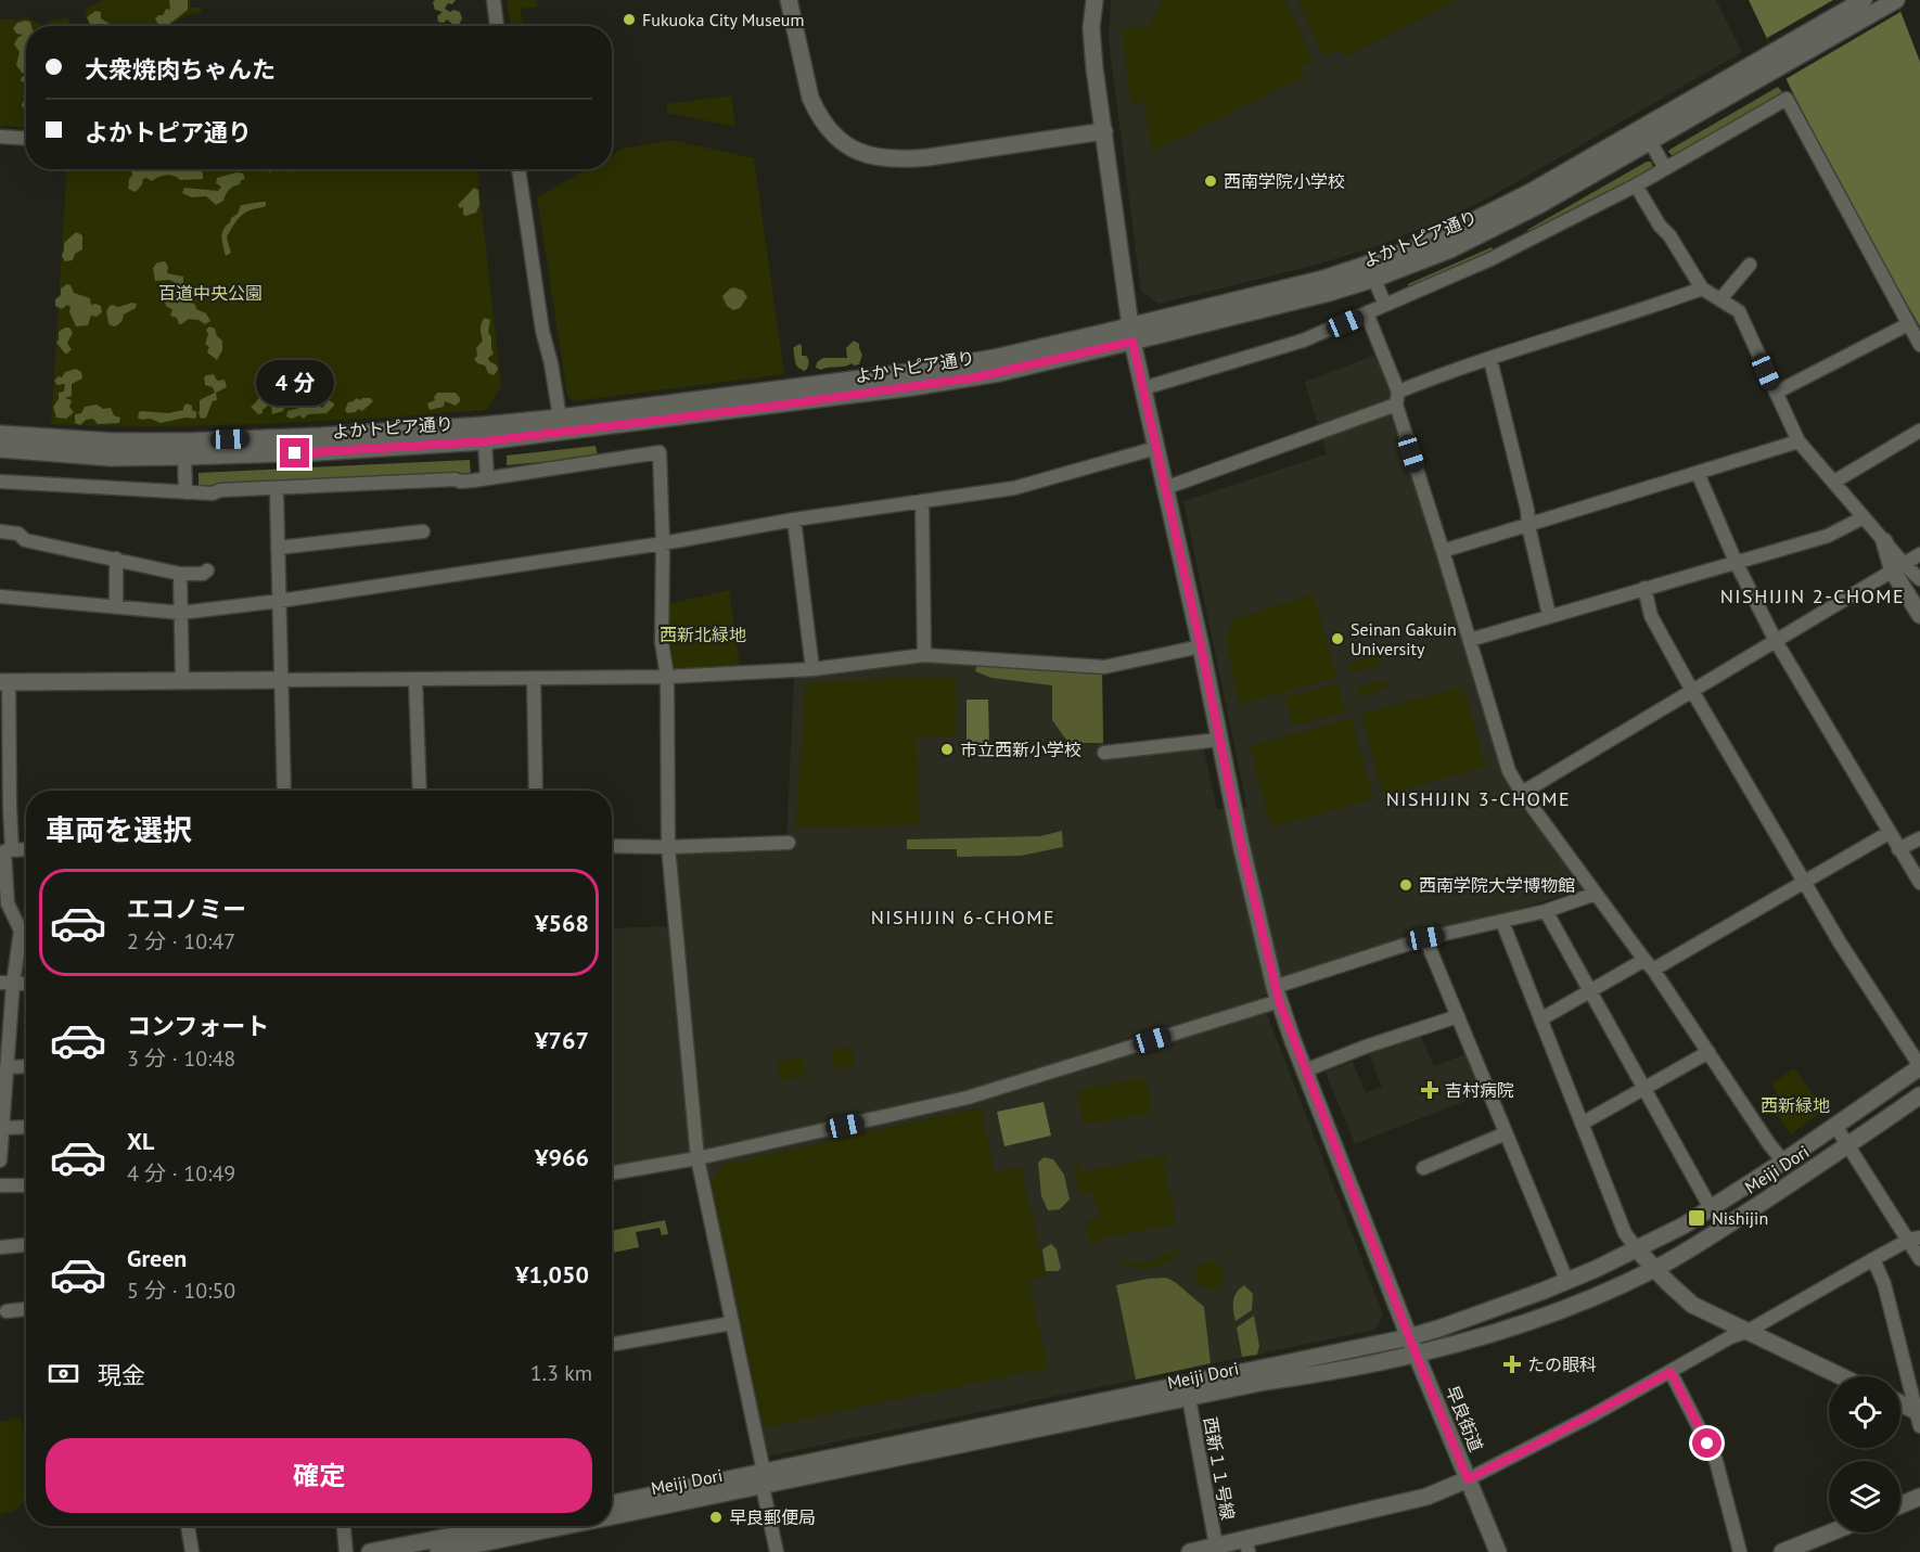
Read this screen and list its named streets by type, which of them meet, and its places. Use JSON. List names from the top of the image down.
{
  "streets": {
    "street": [
      "よかトピア通り",
      "Meiji Dori",
      "早良街道",
      "西新１１号線"
    ]
  },
  "crossings": [
    ["よかトピア通り", "早良街道"],
    ["Meiji Dori", "早良街道"],
    ["Meiji Dori", "西新１１号線"]
  ],
  "districts": ["NISHIJIN 2-CHOME", "NISHIJIN 3-CHOME", "NISHIJIN 6-CHOME"],
  "parks": ["百道中央公園", "西新北緑地", "西新緑地"],
  "places": {
    "other": [
      "Fukuoka City Museum",
      "西南学院小学校",
      "Seinan Gakuin University",
      "市立西新小学校",
      "西南学院大学博物館",
      "早良郵便局"
    ],
    "health": ["吉村病院", "たの眼科"],
    "transit": ["Nishijin"]
  },
  "page": {
    "banner": ["大衆焼肉ちゃんた", "よかトピア通り"],
    "bubble": "4 分",
    "heading": "車両を選択",
    "list": [
      {
        "name": "エコノミー",
        "note": "2 分 · 10:47",
        "value": "¥568"
      },
      {
        "name": "コンフォート",
        "note": "3 分 · 10:48",
        "value": "¥767"
      },
      {
        "name": "XL",
        "note": "4 分 · 10:49",
        "value": "¥966"
      },
      {
        "name": "Green",
        "note": "5 分 · 10:50",
        "value": "¥1,050"
      }
    ],
    "pay": ["現金", "1.3 km"],
    "buttons": "確定"
  }
}
